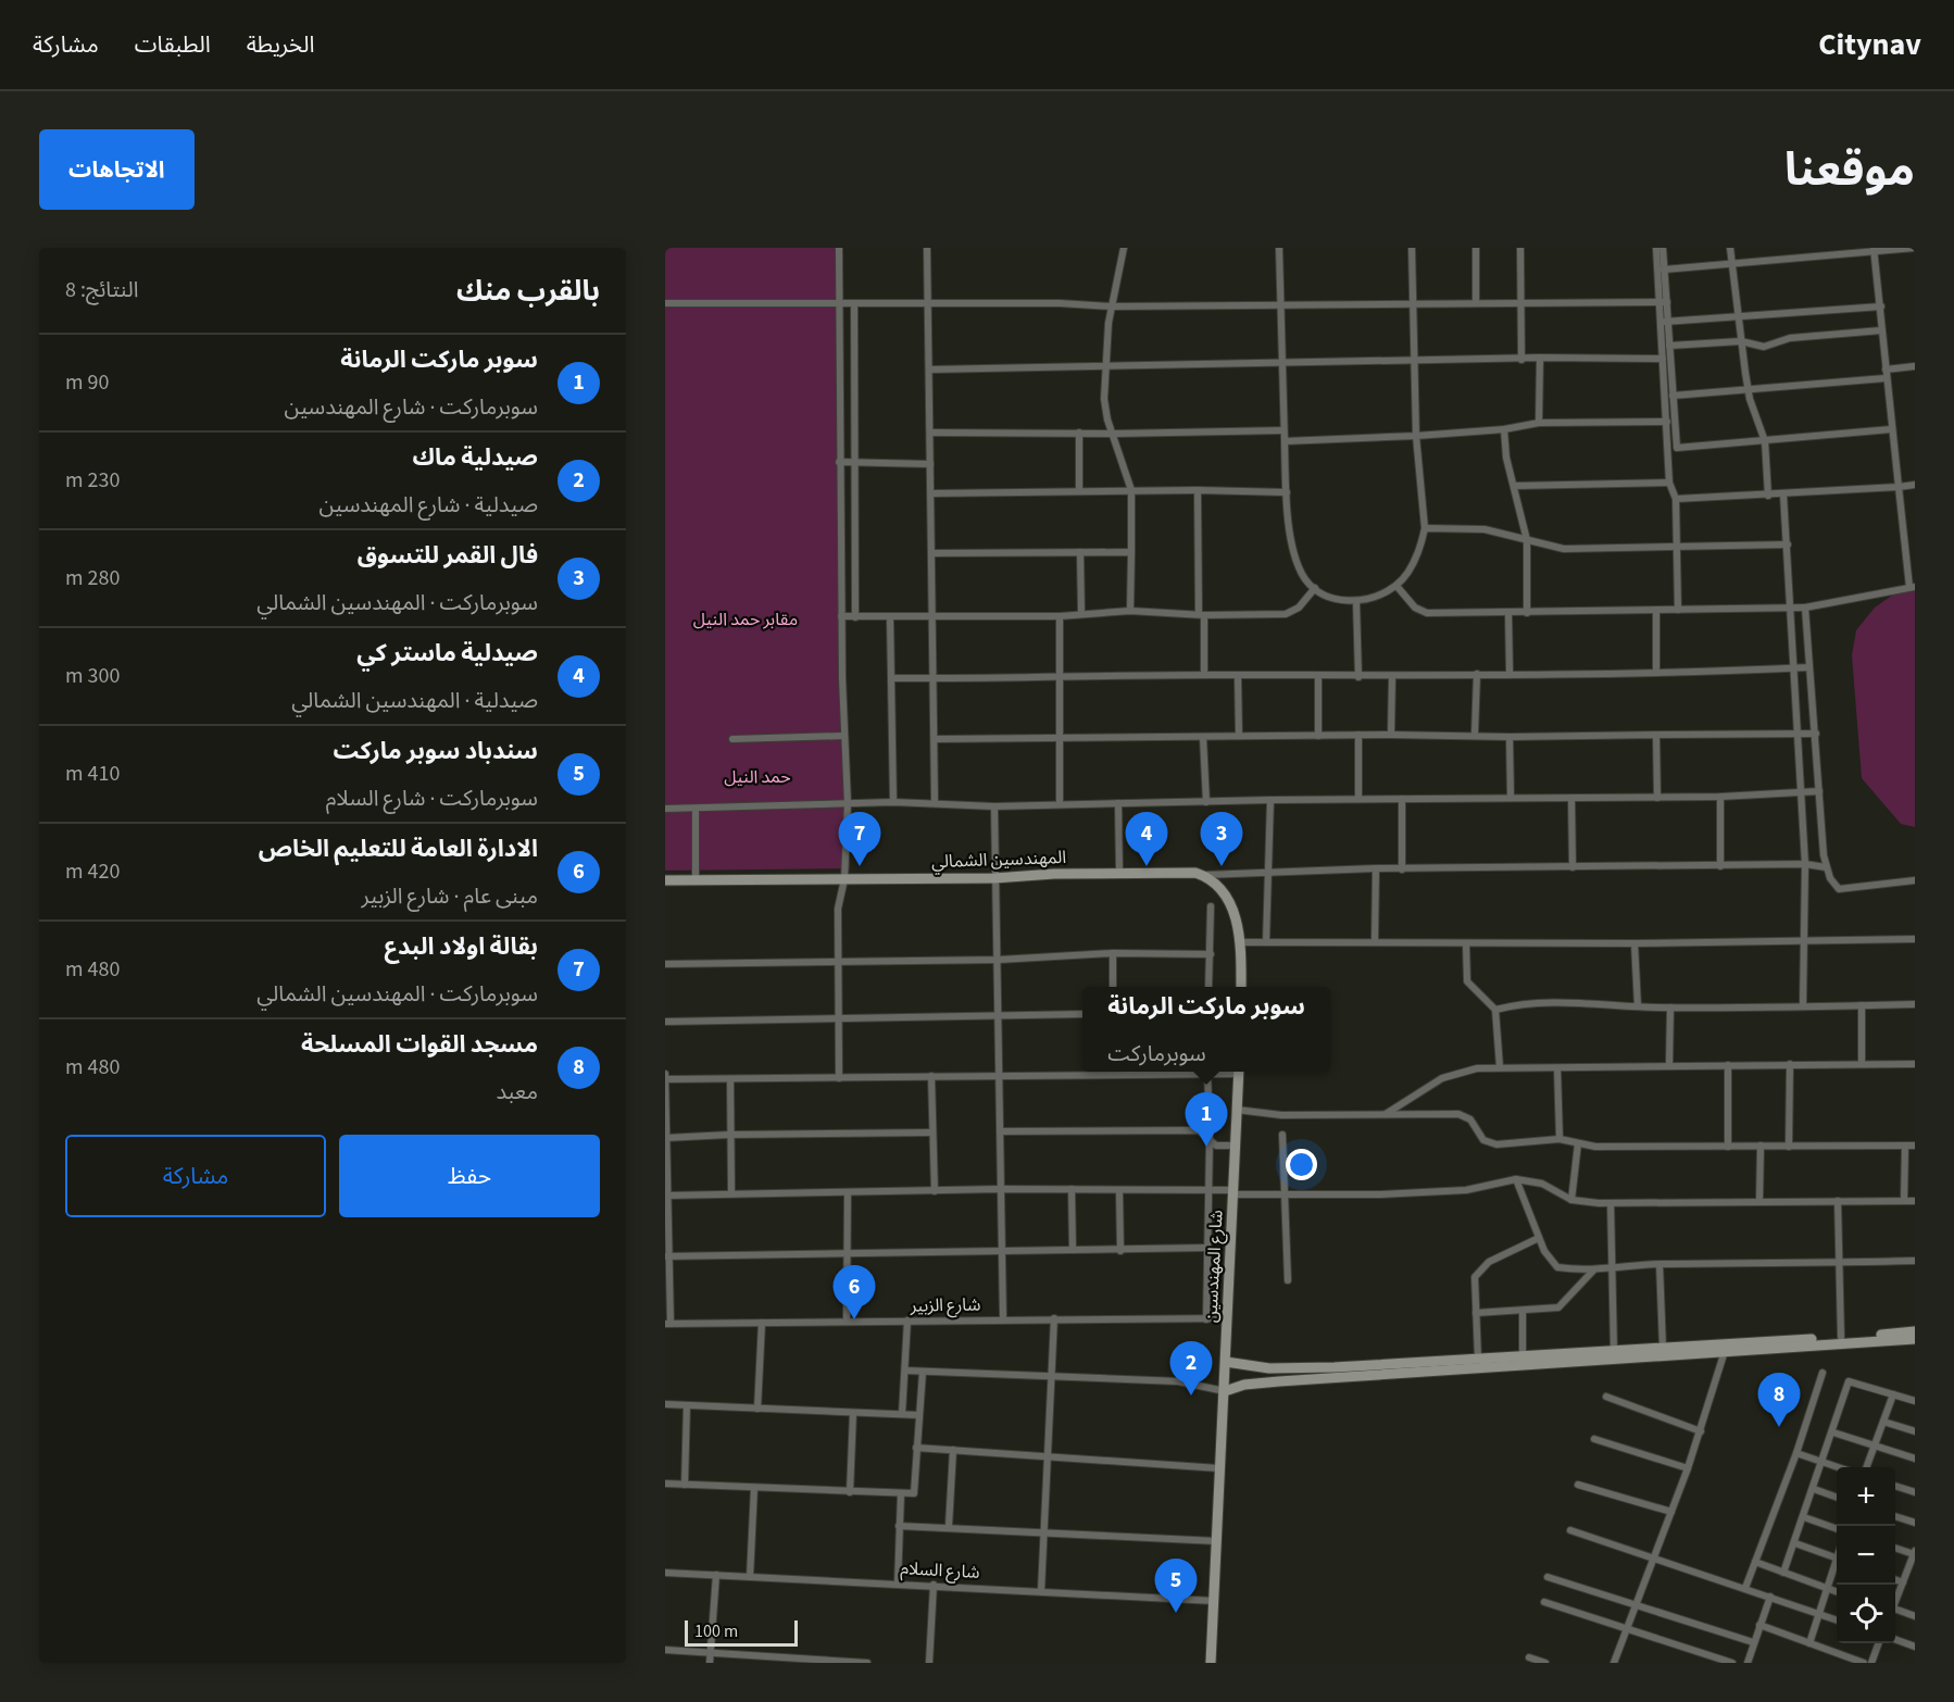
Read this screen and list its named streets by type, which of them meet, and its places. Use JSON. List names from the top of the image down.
{
  "streets": {
    "main road": ["المهندسين الشمالي", "شارع المهندسين"],
    "street": ["شارع الزبير", "شارع السلام"]
  },
  "crossings": [
    ["شارع المهندسين", "شارع الزبير"],
    ["شارع المهندسين", "شارع السلام"]
  ],
  "parks": ["مقابر حمد النيل", "حمد النيل"],
  "scale_bar": "100 m",
  "page": {
    "header": "Citynav",
    "nav": ["الخريطة", "الطبقات", "مشاركة"],
    "title": "موقعنا",
    "buttons": [
      "الاتجاهات",
      ["حفظ", "مشاركة"]
    ],
    "heading": ["بالقرب منك", "النتائج: 8"],
    "list": [
      {
        "mark": "1",
        "name": "سوبر ماركت الرمانة",
        "note": "سوبرماركت · شارع المهندسين",
        "value": "90 m"
      },
      {
        "mark": "2",
        "name": "صيدلية ماك",
        "note": "صيدلية · شارع المهندسين",
        "value": "230 m"
      },
      {
        "mark": "3",
        "name": "فال القمر للتسوق",
        "note": "سوبرماركت · المهندسين الشمالي",
        "value": "280 m"
      },
      {
        "mark": "4",
        "name": "صيدلية ماستر كي",
        "note": "صيدلية · المهندسين الشمالي",
        "value": "300 m"
      },
      {
        "mark": "5",
        "name": "سندباد سوبر ماركت",
        "note": "سوبرماركت · شارع السلام",
        "value": "410 m"
      },
      {
        "mark": "6",
        "name": "الادارة العامة للتعليم الخاص",
        "note": "مبنى عام · شارع الزبير",
        "value": "420 m"
      },
      {
        "mark": "7",
        "name": "بقالة اولاد البدع",
        "note": "سوبرماركت · المهندسين الشمالي",
        "value": "480 m"
      },
      {
        "mark": "8",
        "name": "مسجد القوات المسلحة",
        "note": "معبد",
        "value": "480 m"
      }
    ],
    "pins": [
      "3",
      "4",
      "7",
      "1",
      "6",
      "2",
      "8",
      "5"
    ],
    "popup": ["سوبر ماركت الرمانة", "سوبرماركت"],
    "map_buttons": ["+", "−"],
    "scale": "100 m"
  }
}
